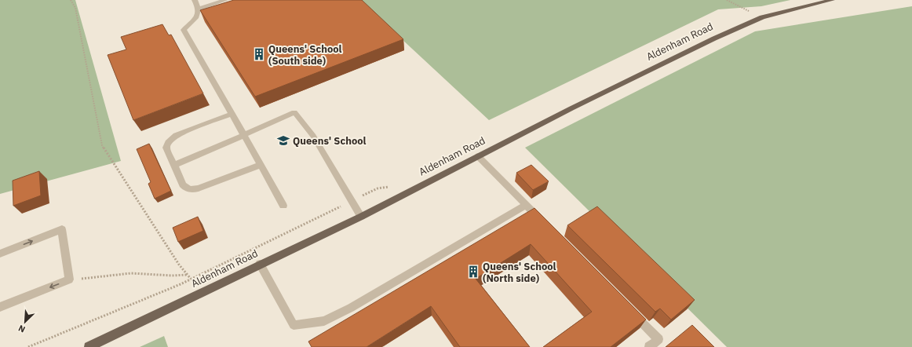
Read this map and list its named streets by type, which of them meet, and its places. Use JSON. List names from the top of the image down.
{
  "streets": {
    "main road": ["Aldenham Road"]
  },
  "places": {
    "building": ["Queens' School (South side)", "Queens' School (North side)"],
    "school or university": ["Queens' School"]
  },
  "north": "bottom left"
}
